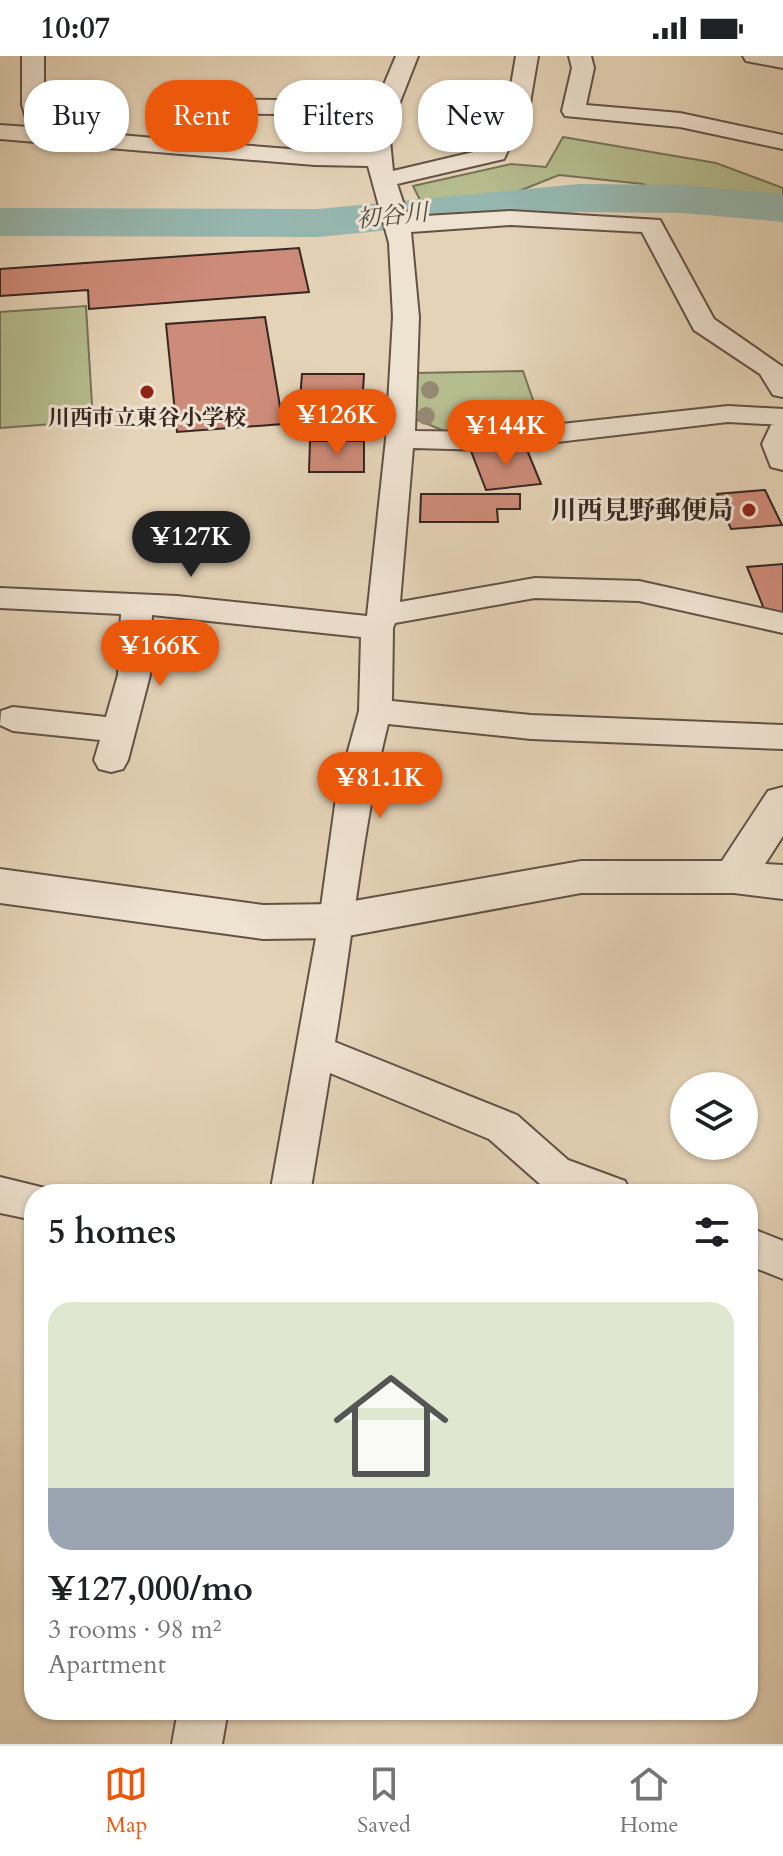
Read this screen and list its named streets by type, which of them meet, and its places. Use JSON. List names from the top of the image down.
{
  "water": ["初谷川"],
  "places": ["川西市立東谷小学校", "川西見野郵便局"],
  "page": {
    "status": "10:07",
    "chip": [
      "Buy",
      "Rent",
      "Filters",
      "New"
    ],
    "price": [
      "¥126K",
      "¥144K",
      "¥127K",
      "¥166K",
      "¥81.1K"
    ],
    "heading": "5 homes",
    "list": [
      {
        "name": "¥127,000/mo",
        "note": "3 rooms · 98 m² · Apartment"
      }
    ],
    "tabs": ["Map", "Saved", "Home"]
  }
}
